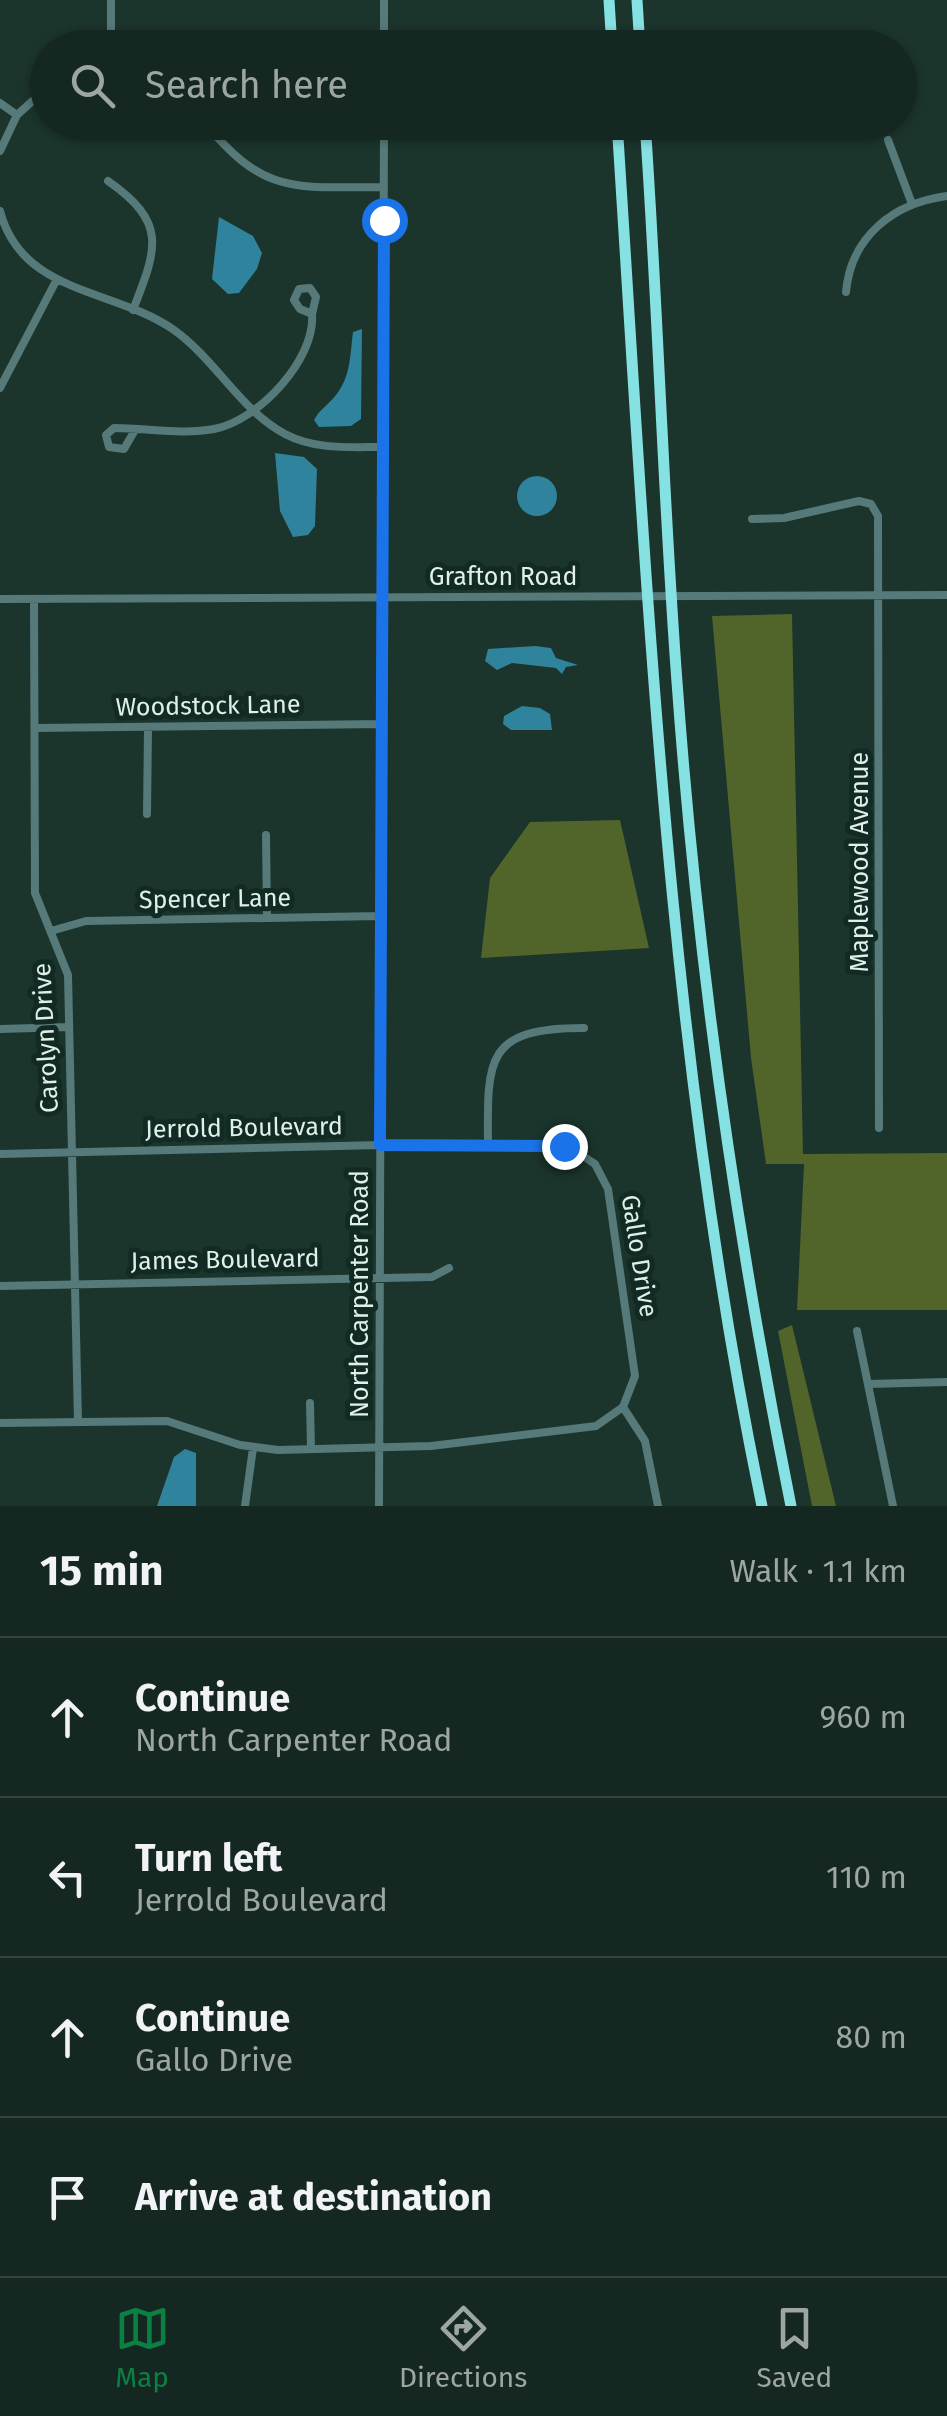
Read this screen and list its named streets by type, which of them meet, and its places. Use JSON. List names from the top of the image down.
{
  "streets": {
    "street": [
      "Grafton Road",
      "Woodstock Lane",
      "Maplewood Avenue",
      "Spencer Lane",
      "Carolyn Drive",
      "Jerrold Boulevard",
      "Gallo Drive",
      "James Boulevard",
      "North Carpenter Road"
    ]
  },
  "crossings": [
    ["Grafton Road", "Maplewood Avenue"],
    ["Grafton Road", "Carolyn Drive"],
    ["Grafton Road", "North Carpenter Road"],
    ["Woodstock Lane", "Carolyn Drive"],
    ["Woodstock Lane", "North Carpenter Road"],
    ["Spencer Lane", "Carolyn Drive"],
    ["Spencer Lane", "North Carpenter Road"],
    ["Carolyn Drive", "Jerrold Boulevard"],
    ["Carolyn Drive", "James Boulevard"],
    ["Jerrold Boulevard", "Gallo Drive"],
    ["Jerrold Boulevard", "North Carpenter Road"],
    ["James Boulevard", "North Carpenter Road"]
  ],
  "page": {
    "search": "Search here",
    "heading": ["15 min", "Walk · 1.1 km"],
    "list": [
      ["Continue", "North Carpenter Road", "960 m"],
      ["Turn left", "Jerrold Boulevard", "110 m"],
      ["Continue", "Gallo Drive", "80 m"],
      "Arrive at destination"
    ],
    "nav": ["Map", "Directions", "Saved"]
  }
}
